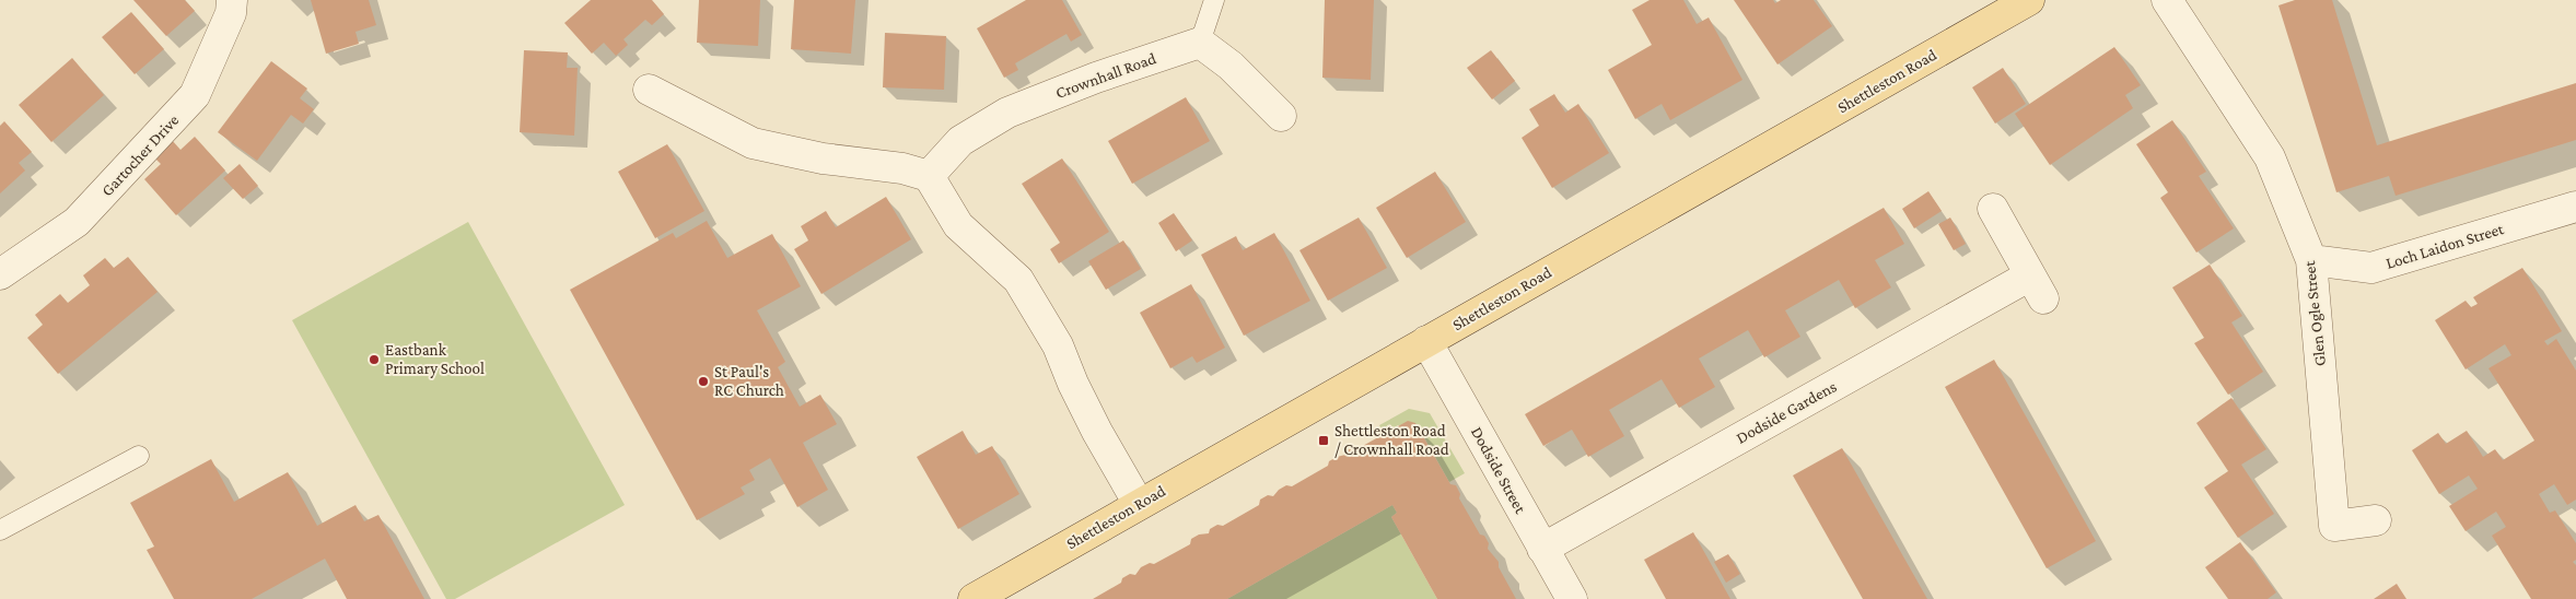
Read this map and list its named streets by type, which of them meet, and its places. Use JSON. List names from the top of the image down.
{
  "streets": {
    "main road": ["Shettleston Road"],
    "street": [
      "Crownhall Road",
      "Gartocher Drive",
      "Loch Laidon Street",
      "Glen Ogle Street",
      "Dodside Gardens",
      "Dodside Street"
    ]
  },
  "crossings": [
    ["Shettleston Road", "Dodside Street"],
    ["Loch Laidon Street", "Glen Ogle Street"],
    ["Dodside Gardens", "Dodside Street"]
  ],
  "places": {
    "other": ["Eastbank Primary School", "St Paul's RC Church"],
    "transit": ["Shettleston Road / Crownhall Road"]
  }
}
